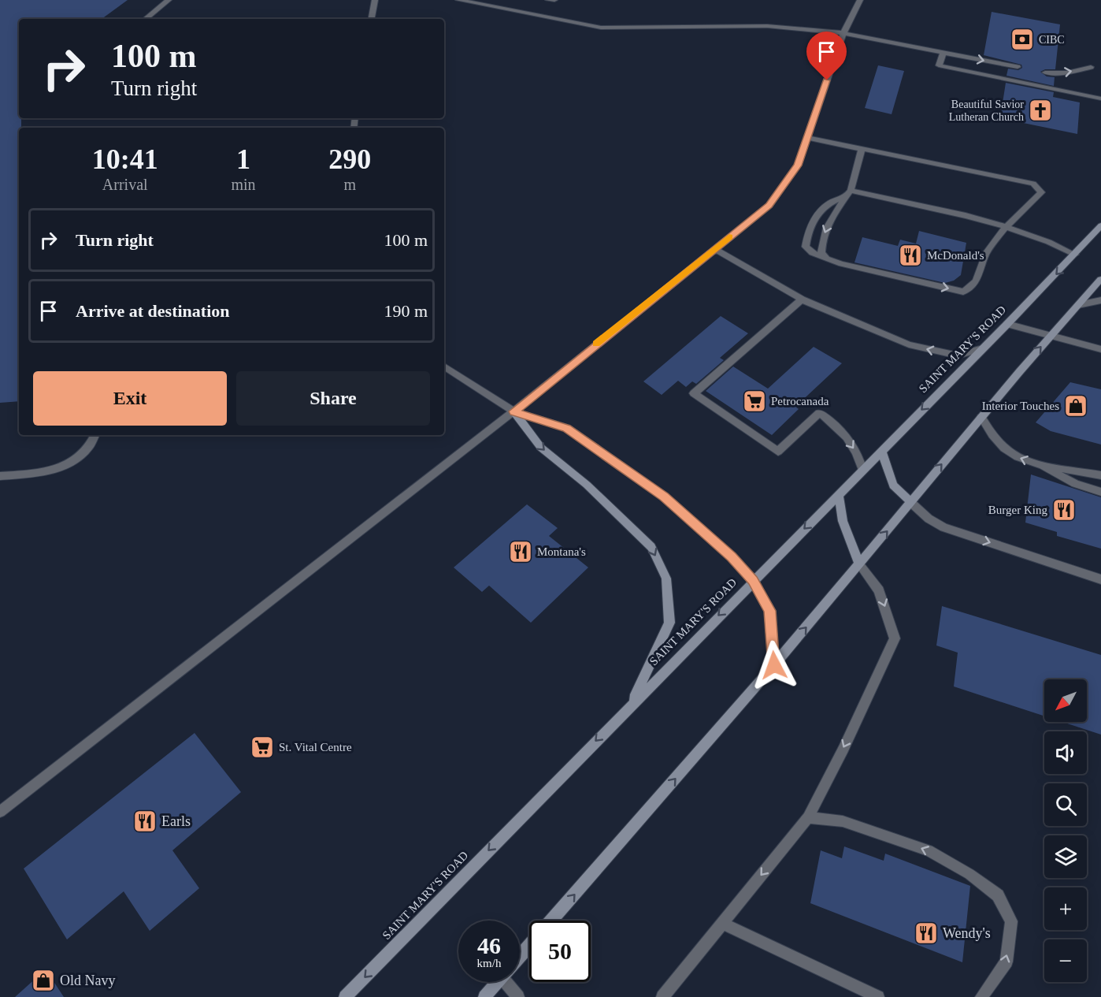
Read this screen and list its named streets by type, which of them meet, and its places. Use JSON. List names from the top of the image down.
{
  "streets": {
    "main road": ["SAINT MARY'S ROAD"]
  },
  "places": {
    "bank": ["CIBC"],
    "church": ["Beautiful Savior Lutheran Church"],
    "restaurant": [
      "McDonald's",
      "Burger King",
      "Montana's",
      "Earls",
      "Wendy's"
    ],
    "supermarket": ["Petrocanada", "St. Vital Centre"],
    "shop": ["Interior Touches", "Old Navy"]
  },
  "north": "bottom left",
  "page": {
    "turn": ["100 m", "Turn right"],
    "eta": [
      "10:41",
      "Arrival",
      "1",
      "min",
      "290",
      "m"
    ],
    "list": [
      {
        "name": "Turn right",
        "value": "100 m"
      },
      {
        "name": "Arrive at destination",
        "value": "190 m"
      }
    ],
    "buttons": ["Exit", "Share"],
    "map_buttons": ["+", "−"],
    "speed": "46 km/h",
    "limit": "50"
  }
}
